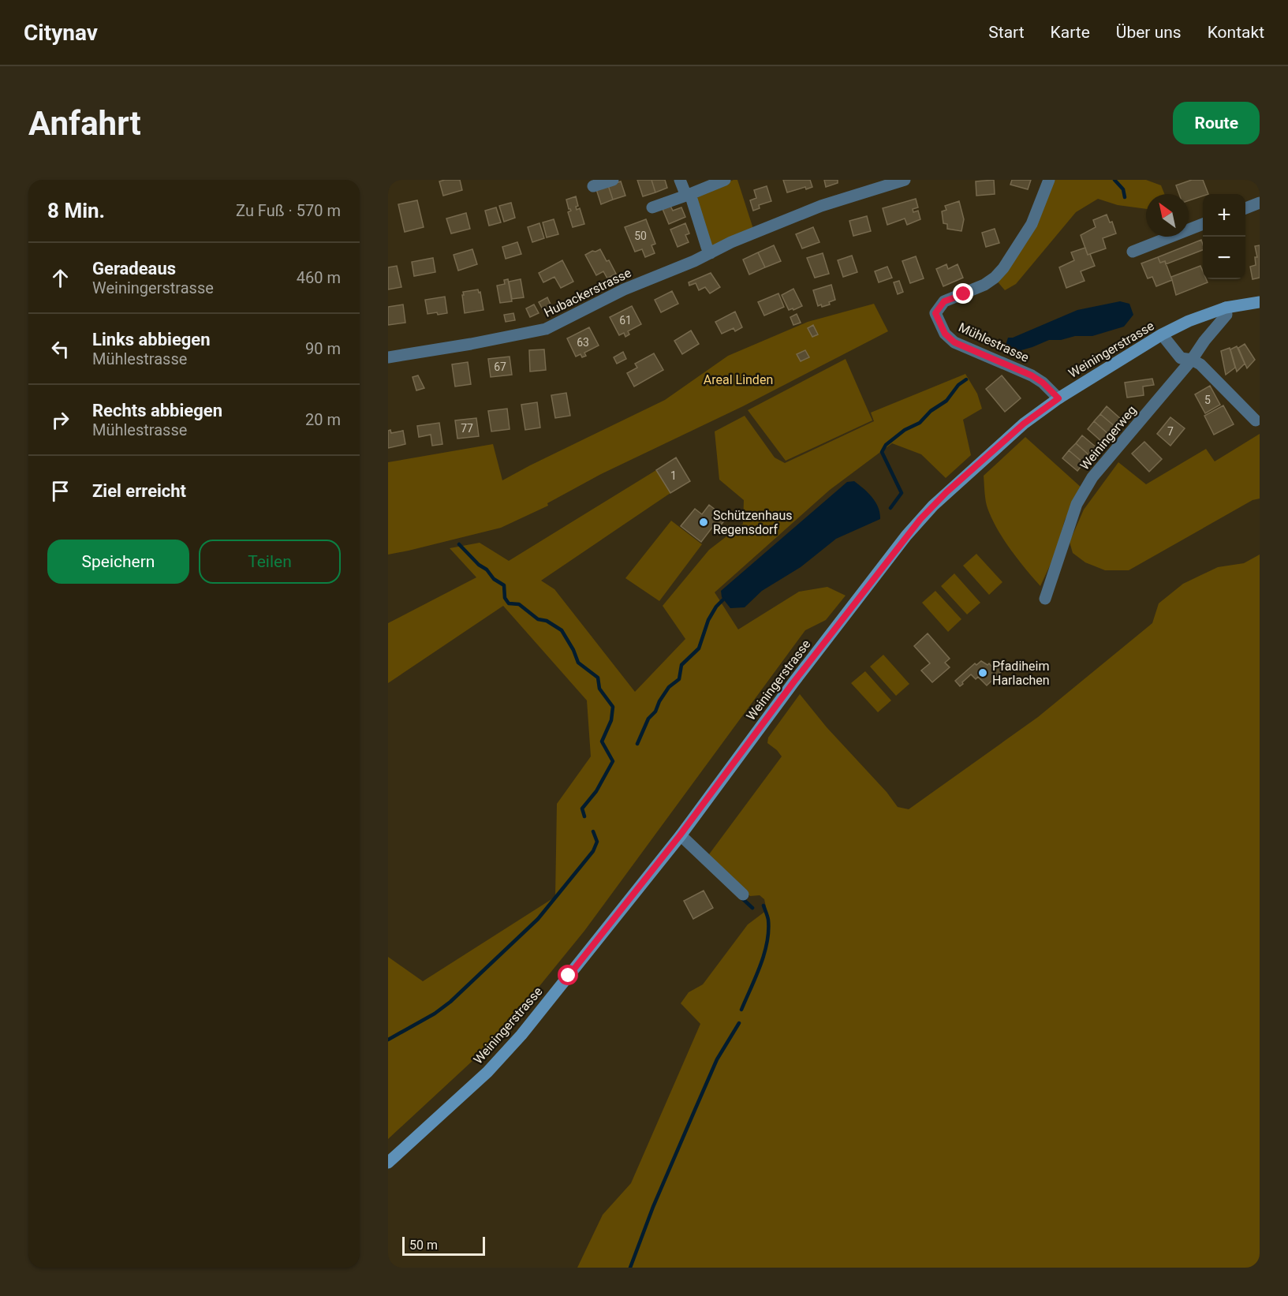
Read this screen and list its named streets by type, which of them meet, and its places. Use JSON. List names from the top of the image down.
{
  "streets": {
    "street": [
      "Hubackerstrasse",
      "Mühlestrasse",
      "Weiningerstrasse",
      "Weiningerweg"
    ]
  },
  "crossings": [
    ["Mühlestrasse", "Weiningerstrasse"],
    ["Weiningerstrasse", "Weiningerweg"]
  ],
  "parks": ["Areal Linden"],
  "places": ["Schützenhaus Regensdorf", "Pfadiheim Harlachen"],
  "house_numbers": [
    "50",
    "61",
    "63",
    "67",
    "5",
    "77",
    "7",
    "1"
  ],
  "scale_bar": "50 m",
  "north": "top left",
  "page": {
    "header": "Citynav",
    "nav": [
      "Start",
      "Karte",
      "Über uns",
      "Kontakt"
    ],
    "buttons": [
      "Route",
      ["Speichern", "Teilen"]
    ],
    "title": "Anfahrt",
    "heading": ["8 Min.", "Zu Fuß · 570 m"],
    "map_buttons": ["+", "−"],
    "list": [
      ["Geradeaus", "Weiningerstrasse", "460 m"],
      ["Links abbiegen", "Mühlestrasse", "90 m"],
      ["Rechts abbiegen", "Mühlestrasse", "20 m"],
      "Ziel erreicht"
    ],
    "scale": "50 m"
  }
}
